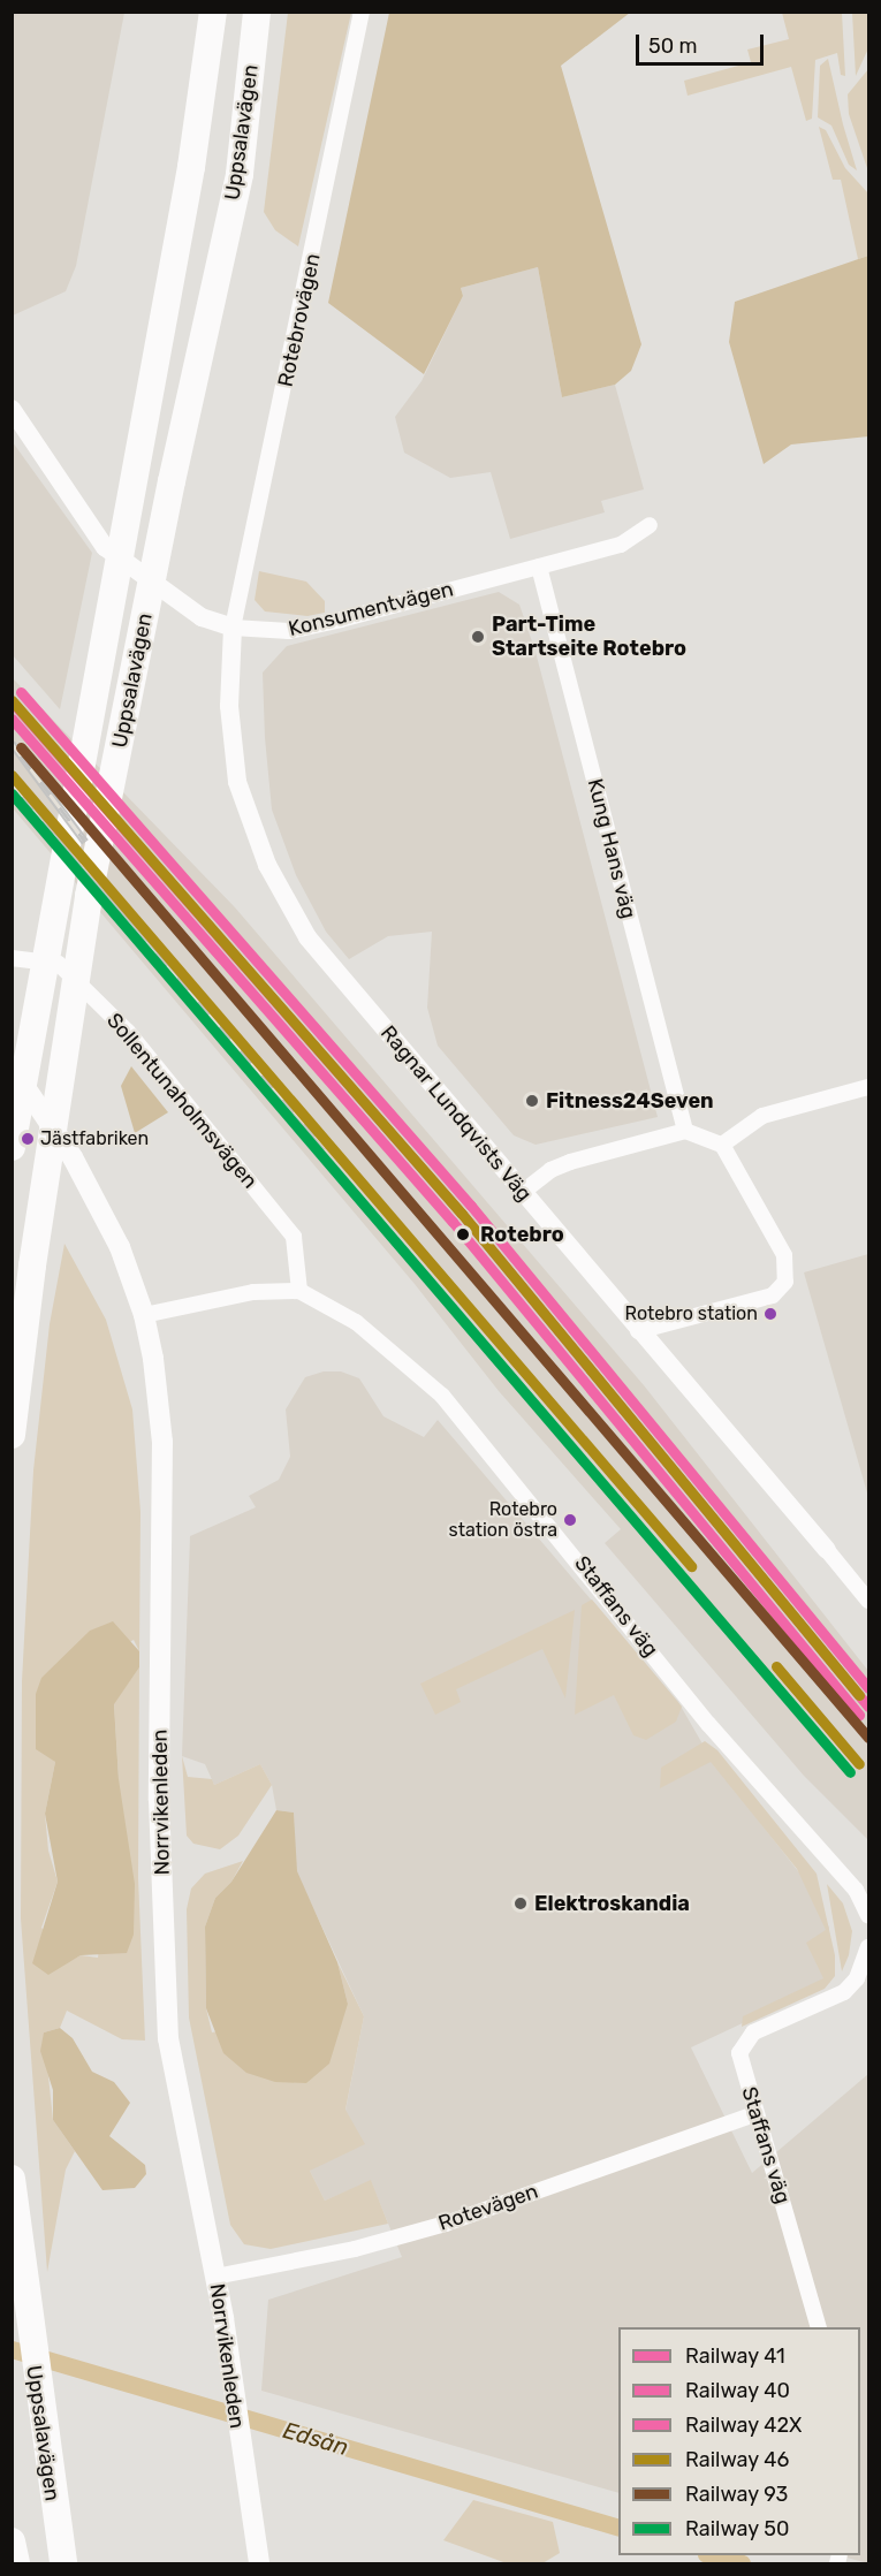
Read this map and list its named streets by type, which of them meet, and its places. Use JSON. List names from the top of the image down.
{
  "streets": {
    "highway": ["Uppsalavägen"],
    "main road": ["Norrvikenleden"],
    "street": [
      "Rotebrovägen",
      "Konsumentvägen",
      "Kung Hans väg",
      "Sollentunaholmsvägen",
      "Ragnar Lundqvists Väg",
      "Staffans väg",
      "Rotevägen"
    ]
  },
  "crossings": [
    ["Rotebrovägen", "Konsumentvägen"],
    ["Rotebrovägen", "Ragnar Lundqvists Väg"],
    ["Konsumentvägen", "Kung Hans väg"],
    ["Konsumentvägen", "Ragnar Lundqvists Väg"],
    ["Sollentunaholmsvägen", "Staffans väg"],
    ["Staffans väg", "Rotevägen"],
    ["Norrvikenleden", "Rotevägen"]
  ],
  "water": ["Edsån"],
  "places": [
    "Part-Time Startseite Rotebro",
    "Fitness24Seven",
    "Jästfabriken",
    "Rotebro",
    "Rotebro station",
    "Rotebro station östra",
    "Elektroskandia"
  ],
  "lines": [
    "rail line 42X",
    "rail line 46",
    "rail line 41",
    "rail line 40",
    "rail line 93",
    "rail line 50"
  ],
  "legend": [
    "Railway 41",
    "Railway 40",
    "Railway 42X",
    "Railway 46",
    "Railway 93",
    "Railway 50"
  ],
  "scale_bar": "50 m"
}
